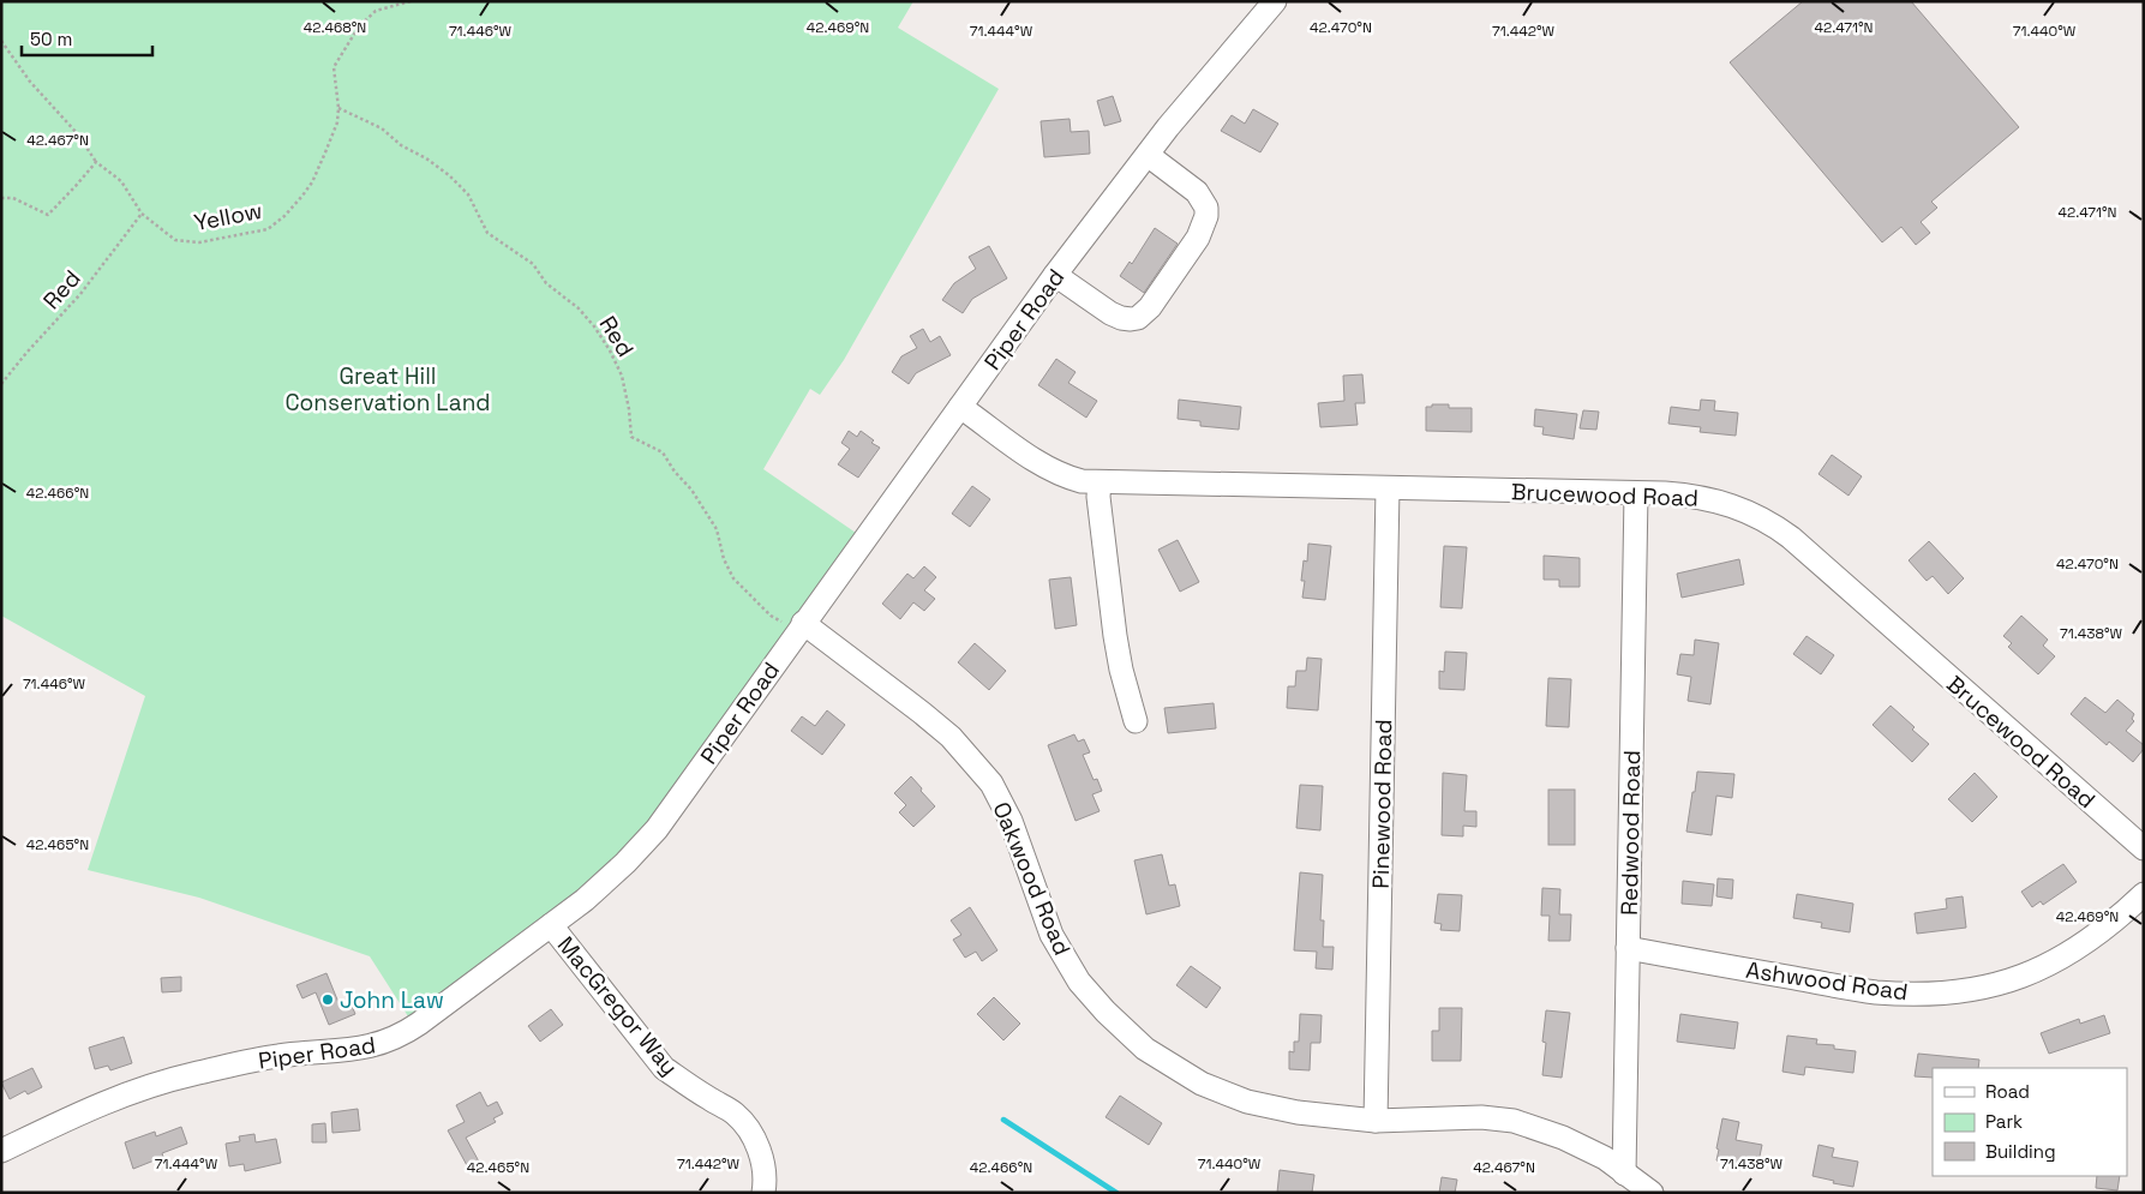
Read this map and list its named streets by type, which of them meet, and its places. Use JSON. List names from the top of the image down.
{
  "streets": {
    "street": [
      "Piper Road",
      "Brucewood Road",
      "Pinewood Road",
      "Redwood Road",
      "Oakwood Road",
      "Ashwood Road",
      "MacGregor Way"
    ],
    "path": ["Yellow", "Red"]
  },
  "crossings": [
    ["Yellow", "Red"],
    ["Red", "Piper Road"],
    ["Red", "Oakwood Road"],
    ["Piper Road", "Brucewood Road"],
    ["Piper Road", "Oakwood Road"],
    ["Piper Road", "MacGregor Way"],
    ["Brucewood Road", "Pinewood Road"],
    ["Brucewood Road", "Redwood Road"],
    ["Pinewood Road", "Oakwood Road"],
    ["Redwood Road", "Oakwood Road"],
    ["Redwood Road", "Ashwood Road"]
  ],
  "parks": ["Great Hill Conservation Land"],
  "places": ["John Law"],
  "legend": ["Road", "Park", "Building"],
  "scale_bar": "50 m",
  "coordinates": [
    "42.471°N",
    "42.468°N",
    "42.469°N",
    "42.470°N",
    "71.446°W",
    "71.444°W",
    "71.442°W",
    "71.440°W",
    "42.467°N",
    "42.466°N",
    "71.438°W",
    "42.465°N"
  ]
}
